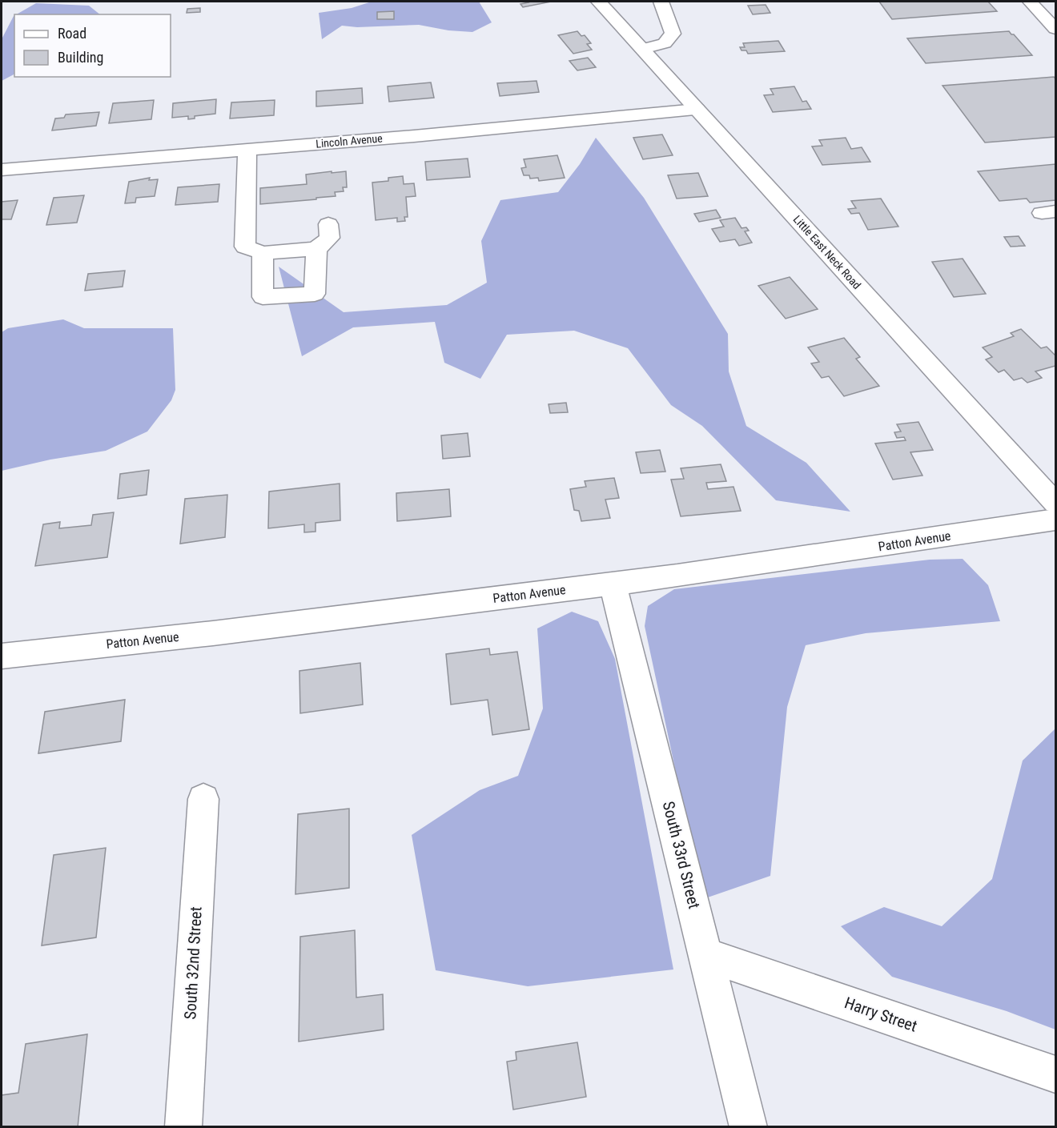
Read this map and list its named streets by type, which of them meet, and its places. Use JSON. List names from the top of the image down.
{
  "streets": {
    "street": [
      "Lincoln Avenue",
      "Little East Neck Road",
      "Patton Avenue",
      "South 33rd Street",
      "South 32nd Street",
      "Harry Street"
    ]
  },
  "crossings": [
    ["Lincoln Avenue", "Little East Neck Road"],
    ["Patton Avenue", "South 33rd Street"],
    ["South 33rd Street", "Harry Street"]
  ],
  "legend": ["Road", "Building"]
}
